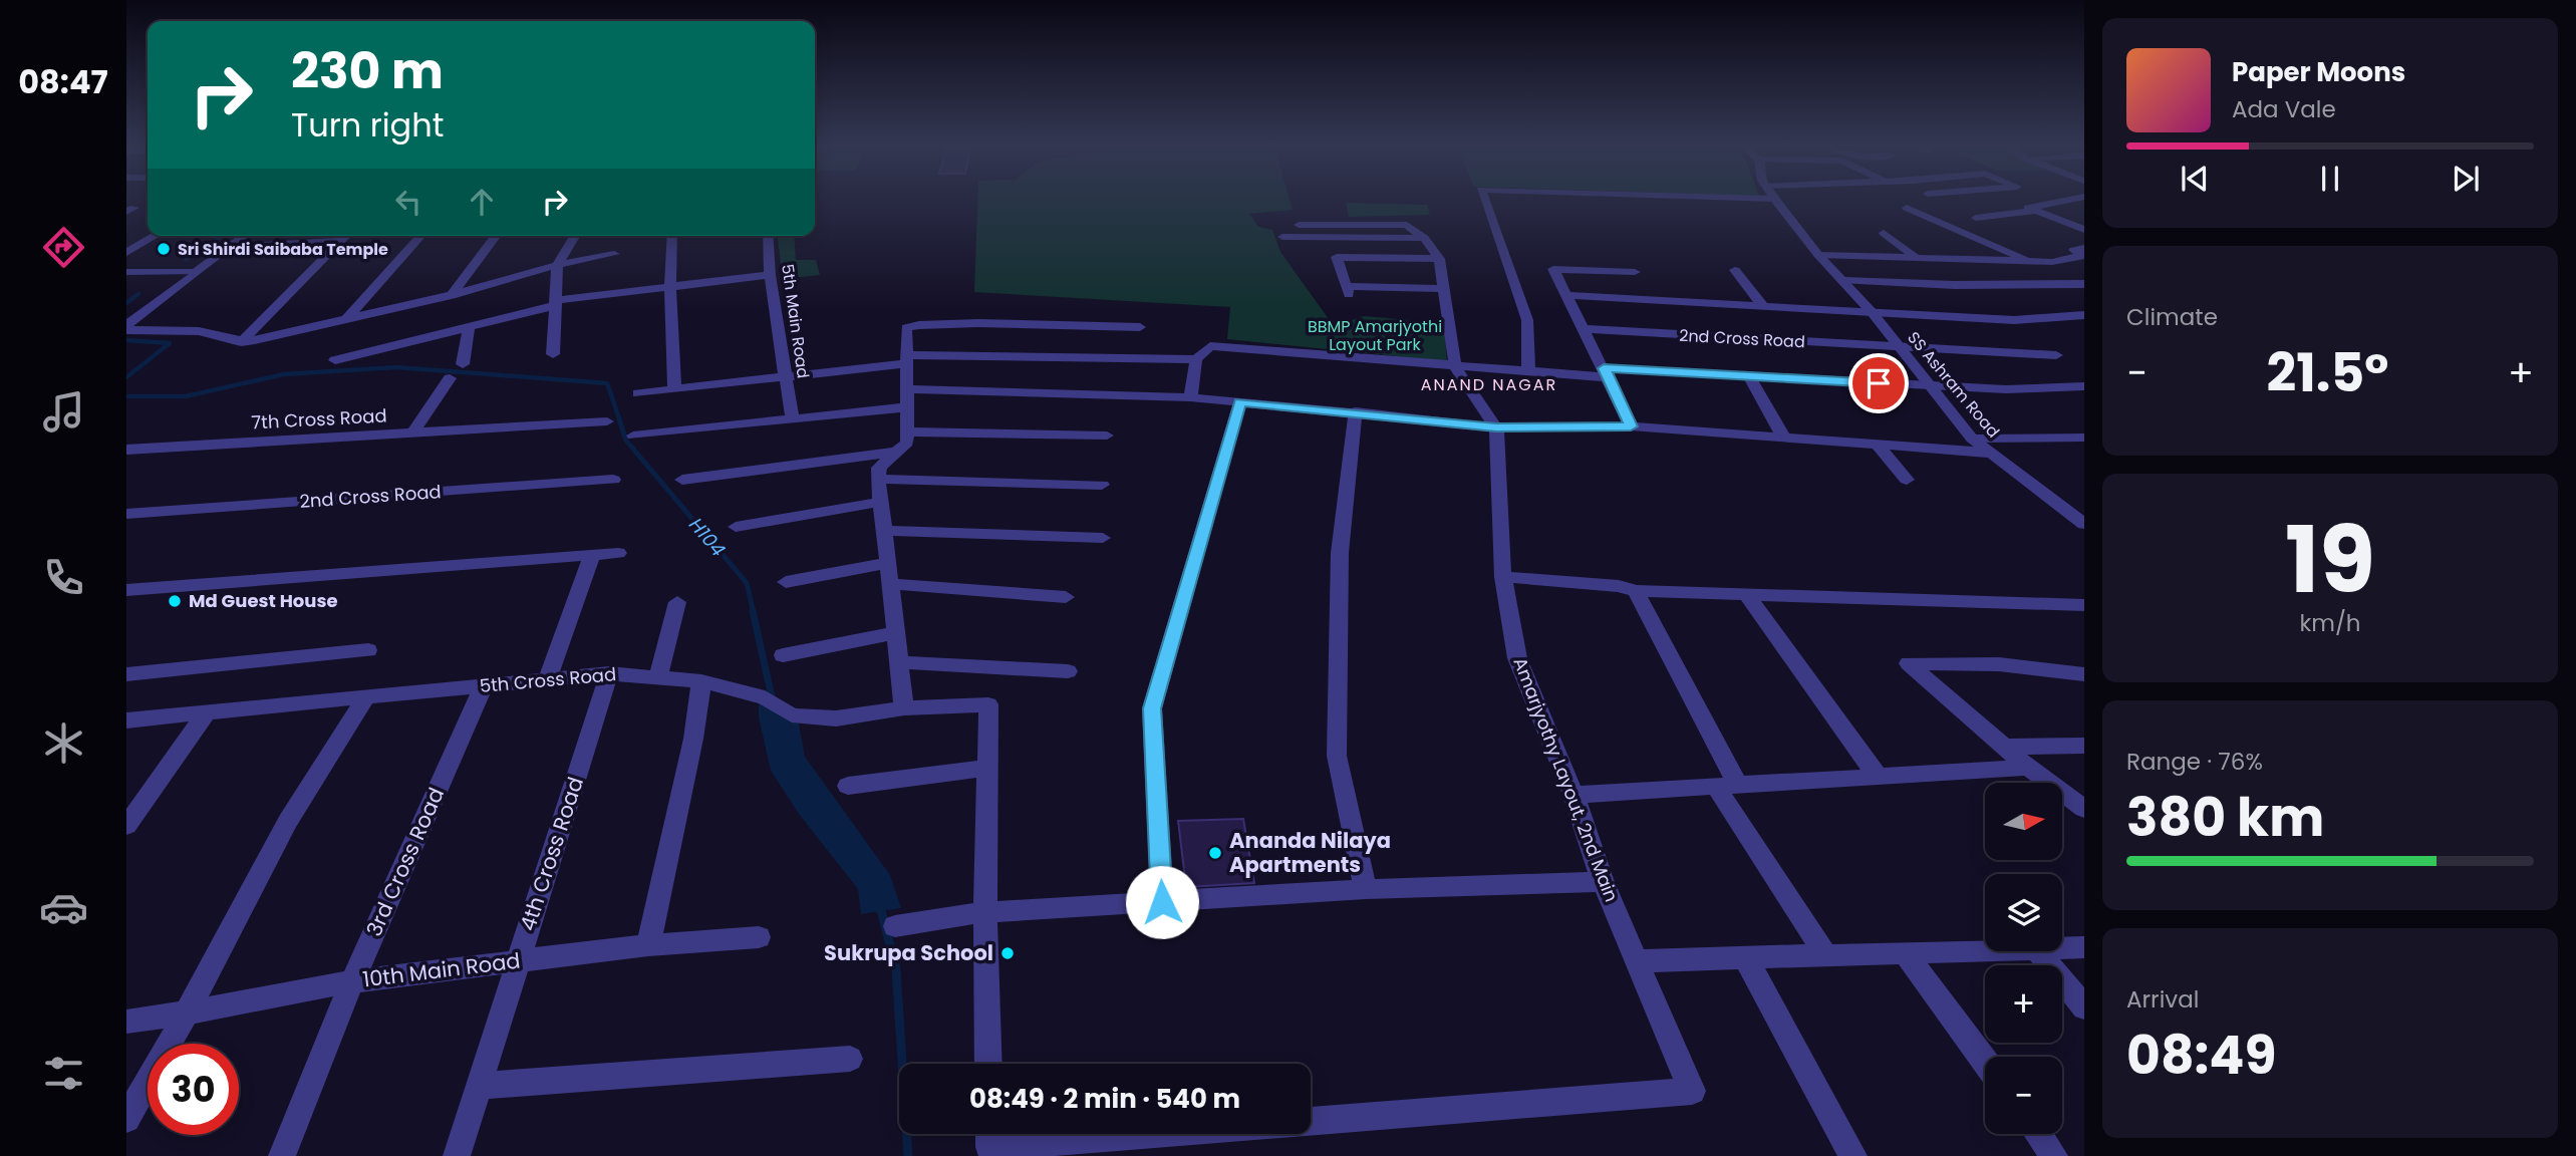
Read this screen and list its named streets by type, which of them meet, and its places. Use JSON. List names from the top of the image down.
{
  "streets": {
    "street": [
      "5th Main Road",
      "2nd Cross Road",
      "SS Ashram Road",
      "7th Cross Road",
      "5th Cross Road",
      "Amarjyothy Layout, 2nd Main",
      "4th Cross Road",
      "3rd Cross Road",
      "10th Main Road"
    ]
  },
  "crossings": [
    ["2nd Cross Road", "SS Ashram Road"],
    ["5th Cross Road", "4th Cross Road"],
    ["5th Cross Road", "3rd Cross Road"],
    ["4th Cross Road", "10th Main Road"],
    ["3rd Cross Road", "10th Main Road"]
  ],
  "districts": ["ANAND NAGAR"],
  "water": ["H104"],
  "parks": ["BBMP Amarjyothi Layout Park"],
  "places": [
    "Sri Shirdi Saibaba Temple",
    "Md Guest House",
    "Ananda Nilaya Apartments",
    "Sukrupa School"
  ],
  "north": "right",
  "page": {
    "tabs": "08:47",
    "turn": ["230 m", "Turn right"],
    "song": ["Paper Moons", "Ada Vale"],
    "tile": [
      "Climate",
      ["19", "km/h"],
      ["Range · 76%", "380 km"],
      ["Arrival", "08:49"]
    ],
    "heat": ["−", "21.5°", "+"],
    "map_buttons": ["+", "−"],
    "limit": "30",
    "trip": "08:49 · 2 min · 540 m"
  }
}
